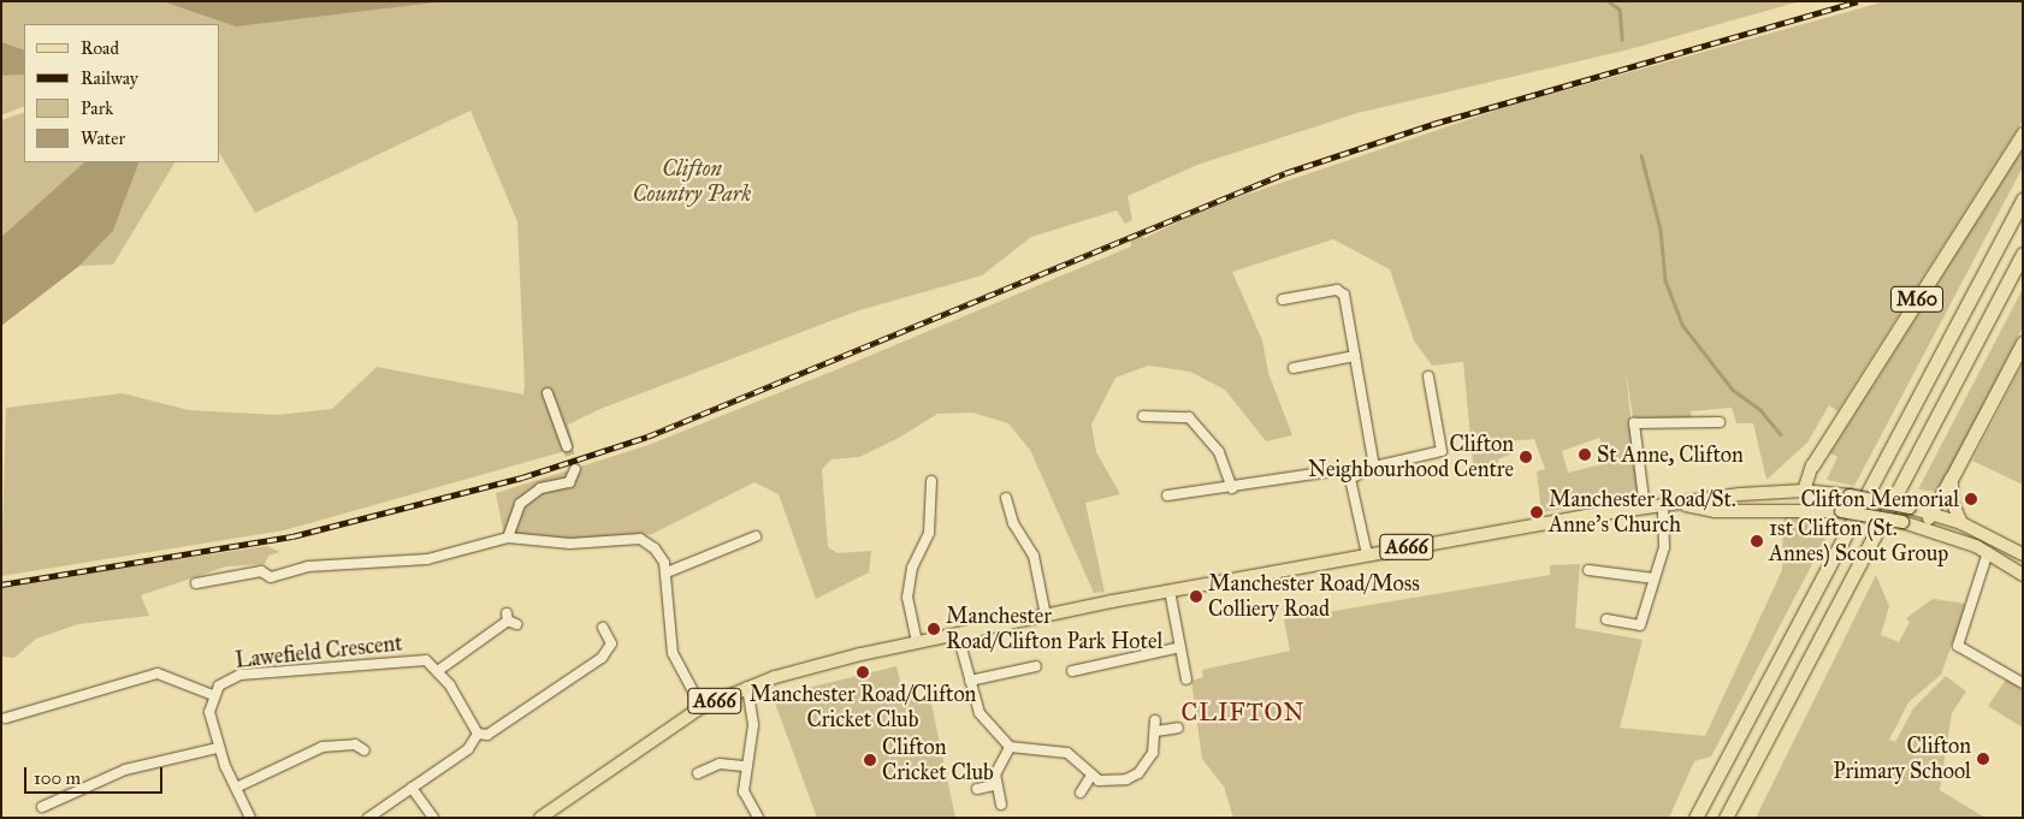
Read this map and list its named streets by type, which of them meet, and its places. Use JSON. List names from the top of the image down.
{
  "streets": {
    "highway": ["M60"],
    "main road": ["A666"],
    "street": ["Lawefield Crescent"]
  },
  "districts": ["CLIFTON"],
  "parks": ["Clifton Country Park"],
  "places": [
    "St Anne, Clifton",
    "Clifton Neighbourhood Centre",
    "Clifton Memorial",
    "Manchester Road/St. Anne's Church",
    "1st Clifton (St. Annes) Scout Group",
    "Manchester Road/Moss Colliery Road",
    "Manchester Road/Clifton Park Hotel",
    "Manchester Road/Clifton Cricket Club",
    "Clifton Primary School",
    "Clifton Cricket Club"
  ],
  "legend": [
    "Road",
    "Railway",
    "Park",
    "Water"
  ],
  "scale_bar": "100 m"
}
